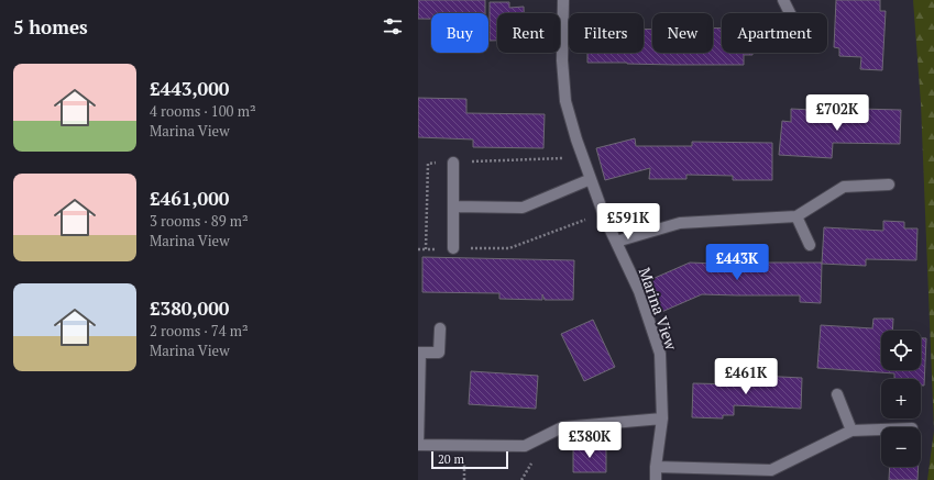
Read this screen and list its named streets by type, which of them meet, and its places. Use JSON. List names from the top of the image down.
{
  "streets": {
    "street": ["Marina View"]
  },
  "scale_bar": "20 m",
  "page": {
    "heading": "5 homes",
    "chip": [
      "Buy",
      "Rent",
      "Filters",
      "New",
      "Apartment"
    ],
    "list": [
      {
        "name": "£443,000",
        "note": "4 rooms · 100 m² · Marina View"
      },
      {
        "name": "£461,000",
        "note": "3 rooms · 89 m² · Marina View"
      },
      {
        "name": "£380,000",
        "note": "2 rooms · 74 m² · Marina View"
      }
    ],
    "price": [
      "£702K",
      "£591K",
      "£443K",
      "£461K",
      "£380K"
    ],
    "map_buttons": ["+", "−"],
    "scale": "20 m"
  }
}
